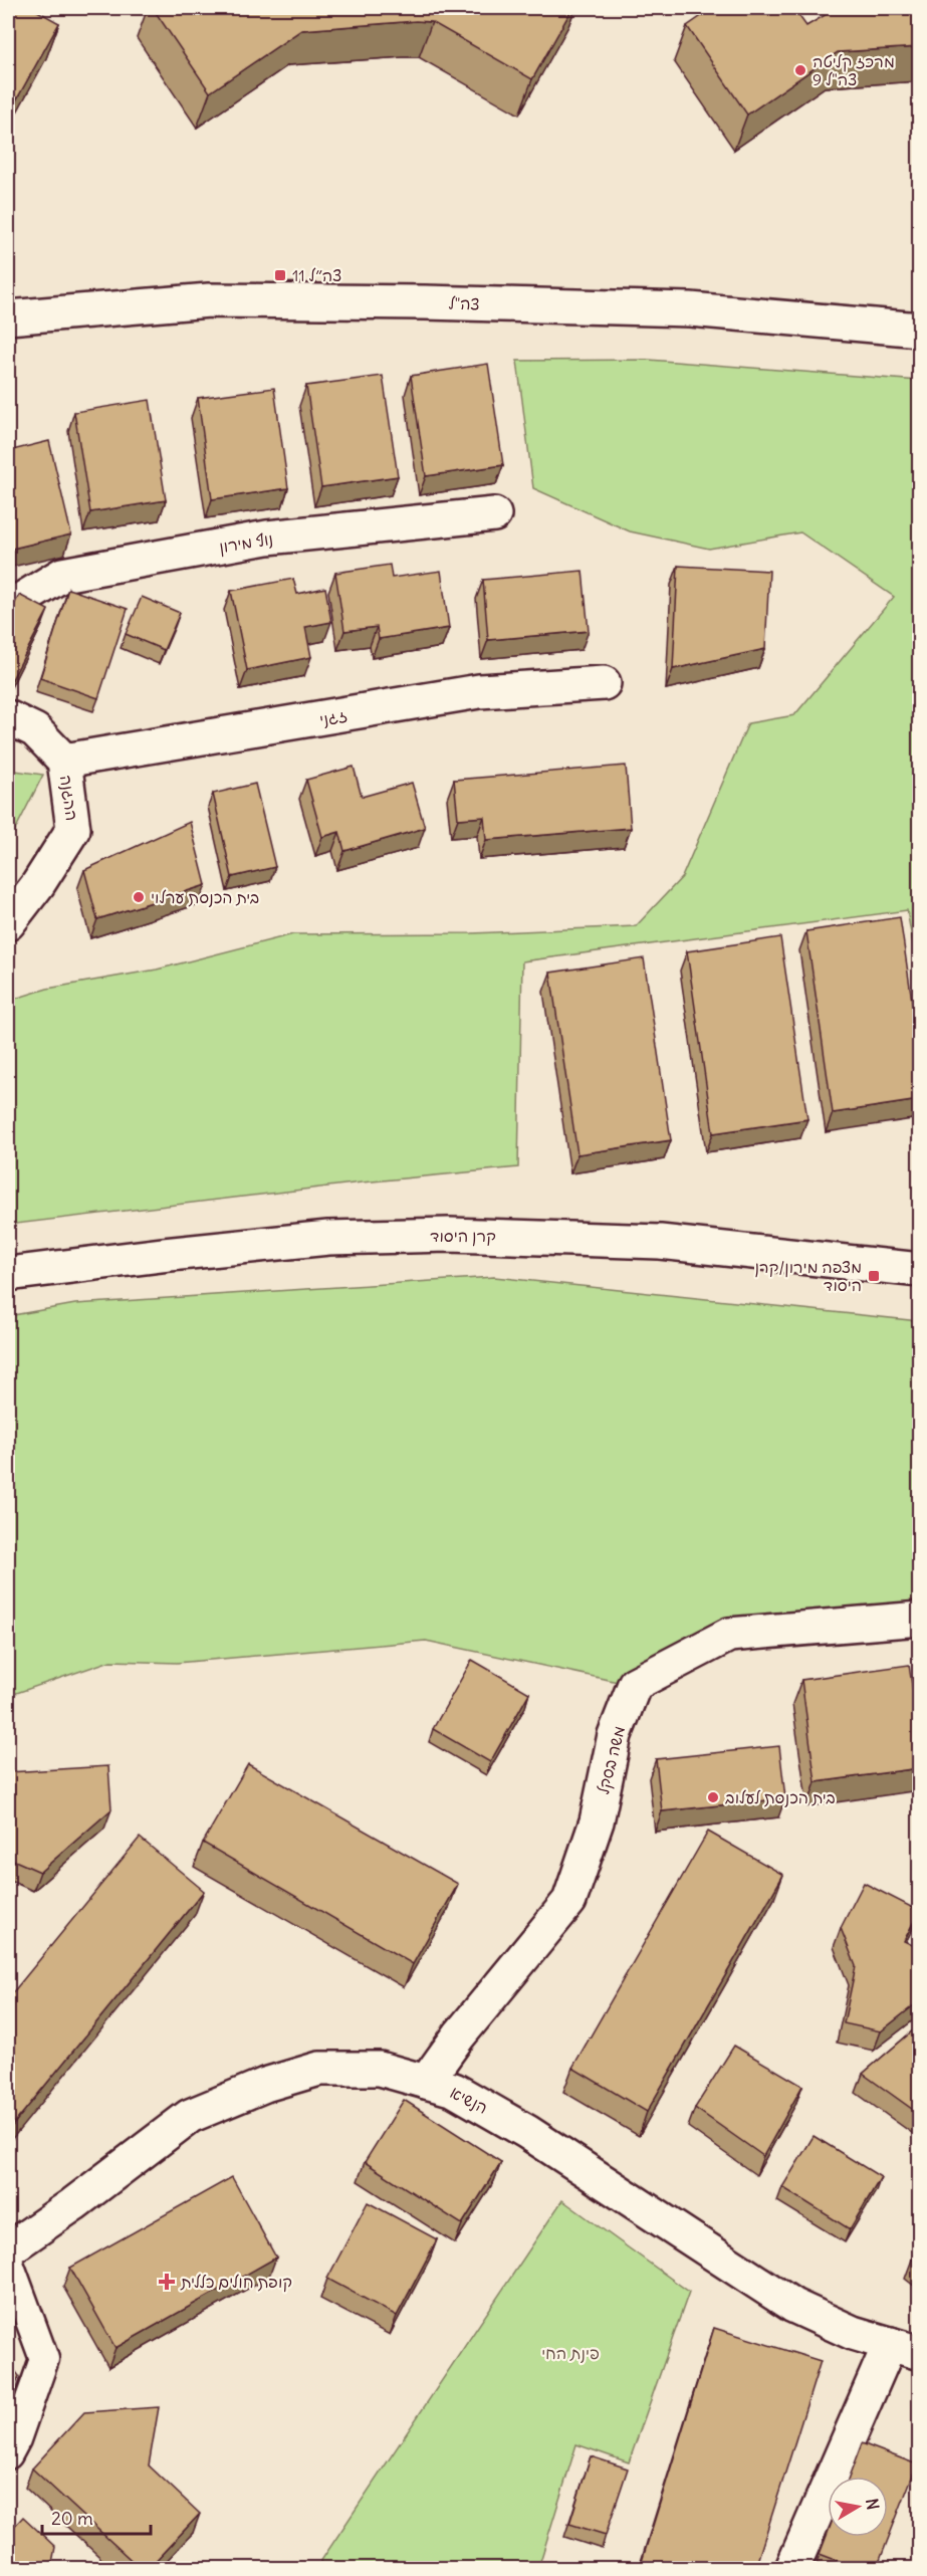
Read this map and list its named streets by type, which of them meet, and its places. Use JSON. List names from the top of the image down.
{
  "streets": {
    "street": [
      "צה\"ל",
      "נוף מירון",
      "זגני",
      "ההגנה",
      "קרן היסוד",
      "משה בסקל",
      "הנשיא"
    ]
  },
  "crossings": [
    ["זגני", "ההגנה"],
    ["משה בסקל", "הנשיא"]
  ],
  "parks": ["פינת החי"],
  "places": {
    "other": ["מרכז קליטה צה\"ל 9", "בית הכנסת ערלוי", "בית הכנסת לעלוב"],
    "transit": ["צה״ל 11", "מצפה מירון/קרן היסוד"],
    "health": ["קופת חולים כללית"]
  },
  "scale_bar": "20 m",
  "north": "right"
}
